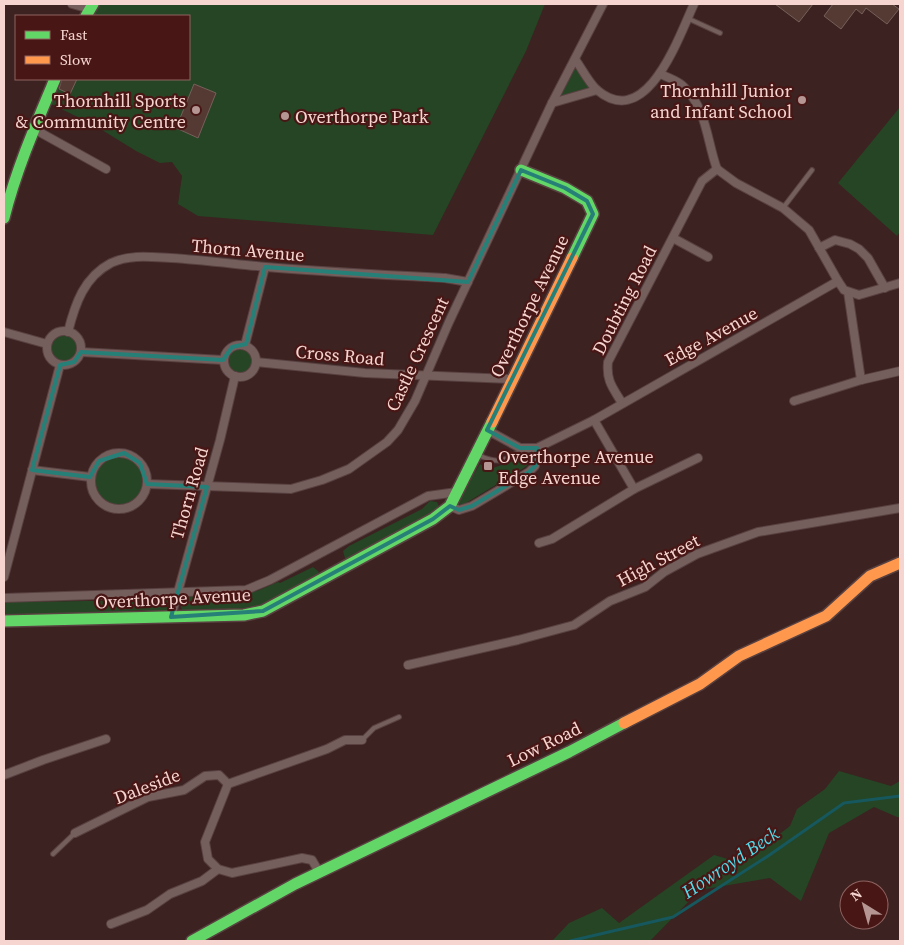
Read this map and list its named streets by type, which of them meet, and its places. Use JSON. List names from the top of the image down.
{
  "streets": {
    "street": [
      "Thorn Avenue",
      "Doubting Road",
      "Overthorpe Avenue",
      "Edge Avenue",
      "Castle Crescent",
      "Cross Road",
      "Thorn Road",
      "High Street",
      "Low Road",
      "Daleside"
    ]
  },
  "crossings": [
    ["Thorn Avenue", "Castle Crescent"],
    ["Doubting Road", "Edge Avenue"],
    ["Overthorpe Avenue", "Edge Avenue"],
    ["Overthorpe Avenue", "Castle Crescent"],
    ["Overthorpe Avenue", "Cross Road"],
    ["Overthorpe Avenue", "Thorn Road"],
    ["Castle Crescent", "Cross Road"],
    ["Castle Crescent", "Thorn Road"],
    ["Cross Road", "Thorn Road"]
  ],
  "water": ["Howroyd Beck"],
  "places": {
    "other": ["Thornhill Junior and Infant School", "Thornhill Sports & Community Centre", "Overthorpe Park"],
    "transit": ["Overthorpe Avenue Edge Avenue"]
  },
  "legend": ["Fast", "Slow"],
  "north": "top left"
}
